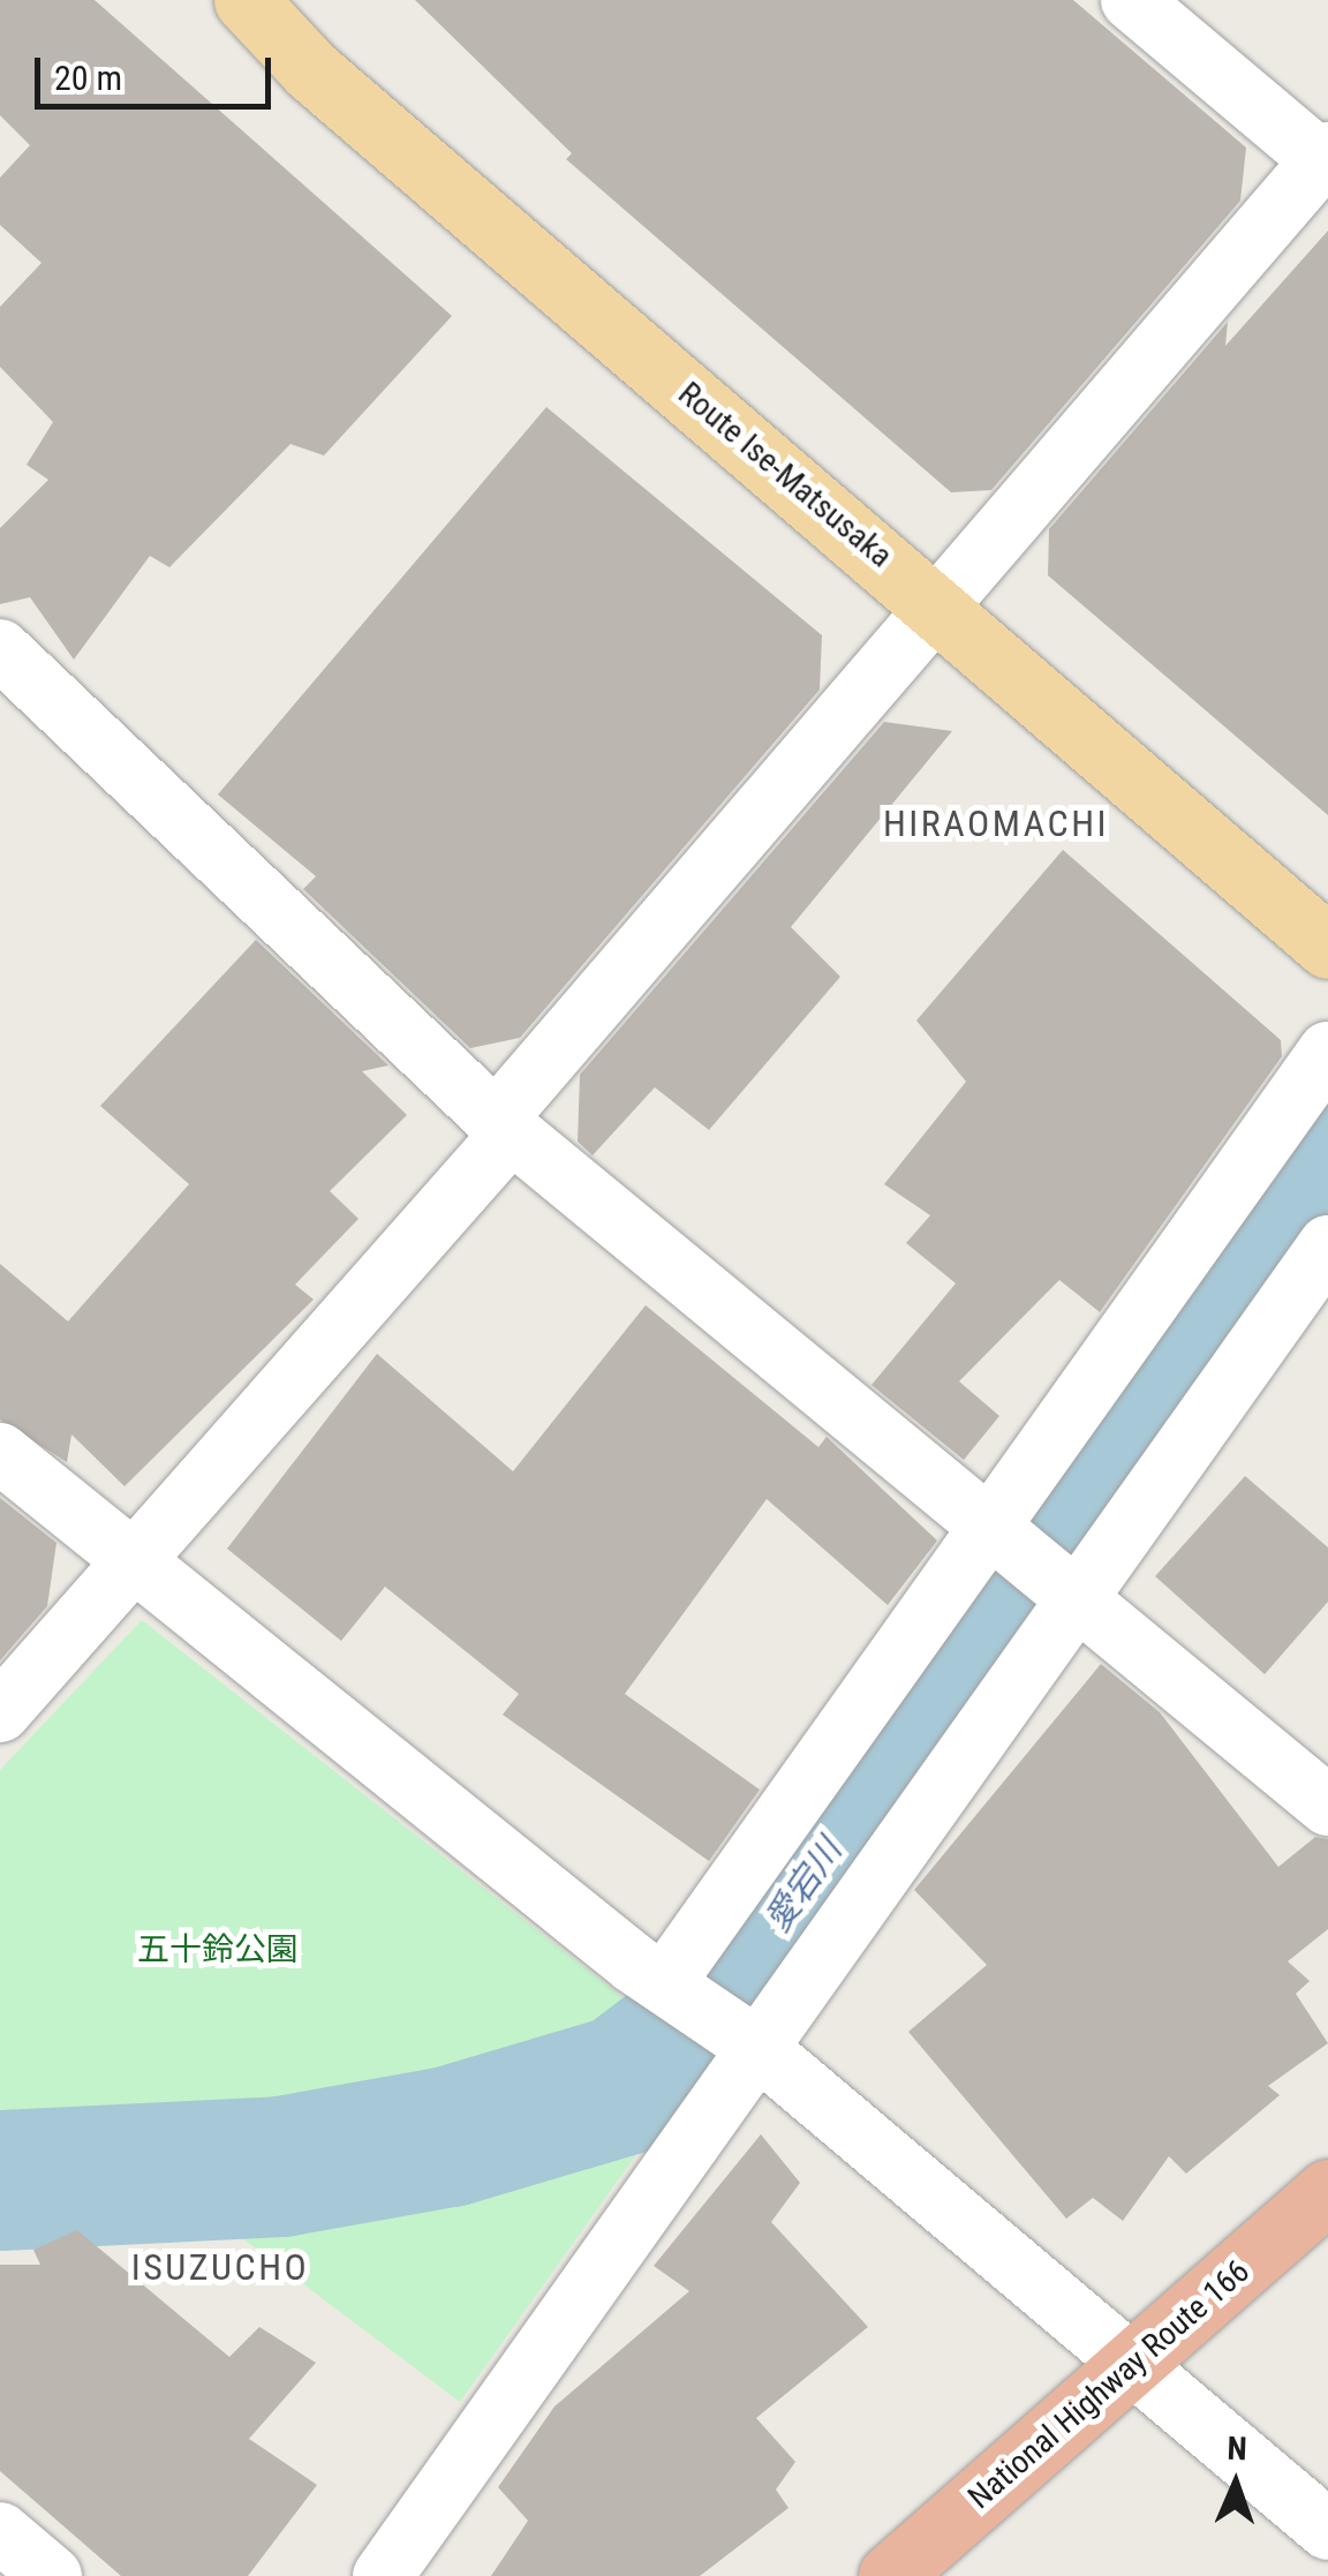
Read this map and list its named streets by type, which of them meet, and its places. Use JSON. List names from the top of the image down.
{
  "streets": {
    "highway": ["National Highway Route 166"],
    "main road": ["Route Ise-Matsusaka"]
  },
  "districts": ["HIRAOMACHI", "ISUZUCHO"],
  "water": ["愛宕川"],
  "parks": ["五十鈴公園"],
  "scale_bar": "20 m",
  "north": "top"
}
